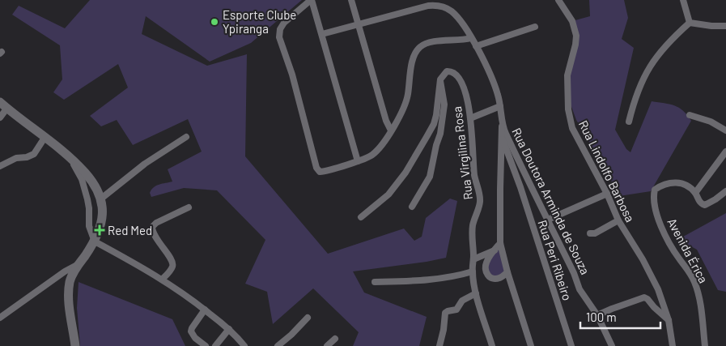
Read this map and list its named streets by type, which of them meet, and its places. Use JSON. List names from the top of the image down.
{
  "streets": {
    "street": [
      "Rua Virgilina Rosa",
      "Rua Lindolfo Barbosa",
      "Rua Doutora Arminda de Souza",
      "Avenida Érica",
      "Rua Peri Ribeiro"
    ]
  },
  "places": {
    "other": ["Esporte Clube Ypiranga"],
    "health": ["Red Med"]
  },
  "scale_bar": "100 m"
}
